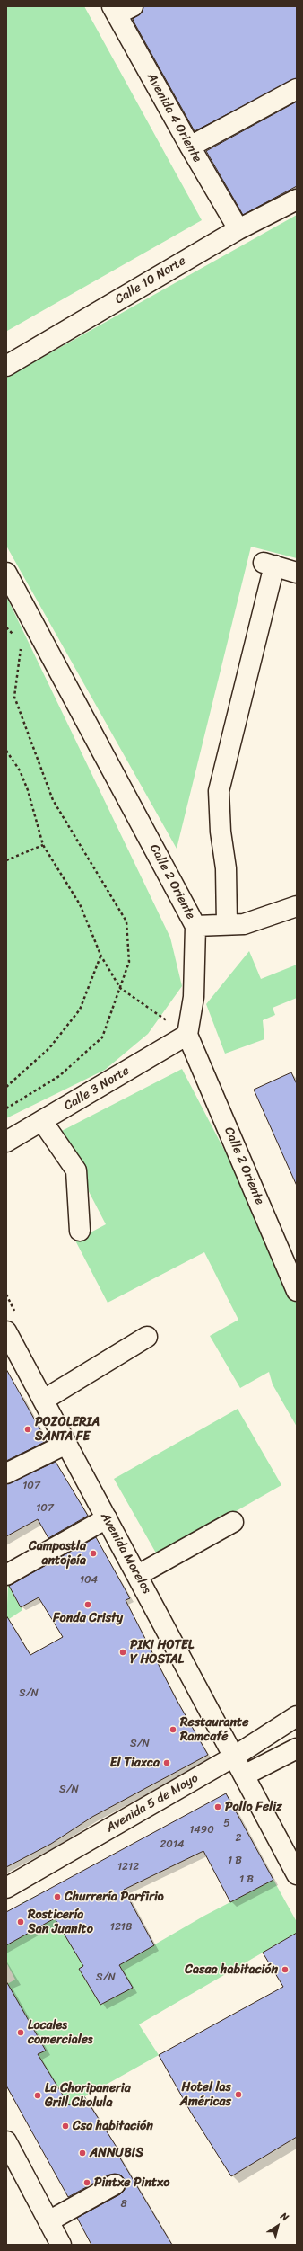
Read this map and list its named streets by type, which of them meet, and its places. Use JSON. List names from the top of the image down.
{
  "streets": {
    "street": [
      "Avenida 4 Oriente",
      "Calle 10 Norte",
      "Calle 2 Oriente",
      "Calle 3 Norte",
      "Avenida Morelos",
      "Avenida 5 de Mayo"
    ]
  },
  "crossings": [
    ["Avenida 4 Oriente", "Calle 10 Norte"],
    ["Calle 2 Oriente", "Calle 3 Norte"],
    ["Avenida Morelos", "Avenida 5 de Mayo"]
  ],
  "places": [
    "POZOLERIA SANTA FE",
    "Campostla antojeía",
    "Fonda Cristy",
    "PIKI HOTEL Y HOSTAL",
    "Restaurante Ramcafé",
    "El Tiaxca",
    "Pollo Feliz",
    "Churrería Porfirio",
    "Rosticería San Juanito",
    "Casaa habitación",
    "Locales comerciales",
    "Hotel las Américas",
    "La Choripaneria Grill Cholula",
    "Csa habitación",
    "ANNUBIS",
    "Pintxe Pintxo"
  ],
  "house_numbers": [
    "107",
    "107",
    "104",
    "S/N",
    "S/N",
    "S/N",
    "5",
    "1490",
    "2",
    "2014",
    "1 B",
    "1212",
    "1 B",
    "1218",
    "S/N",
    "8"
  ],
  "north": "top right"
}
